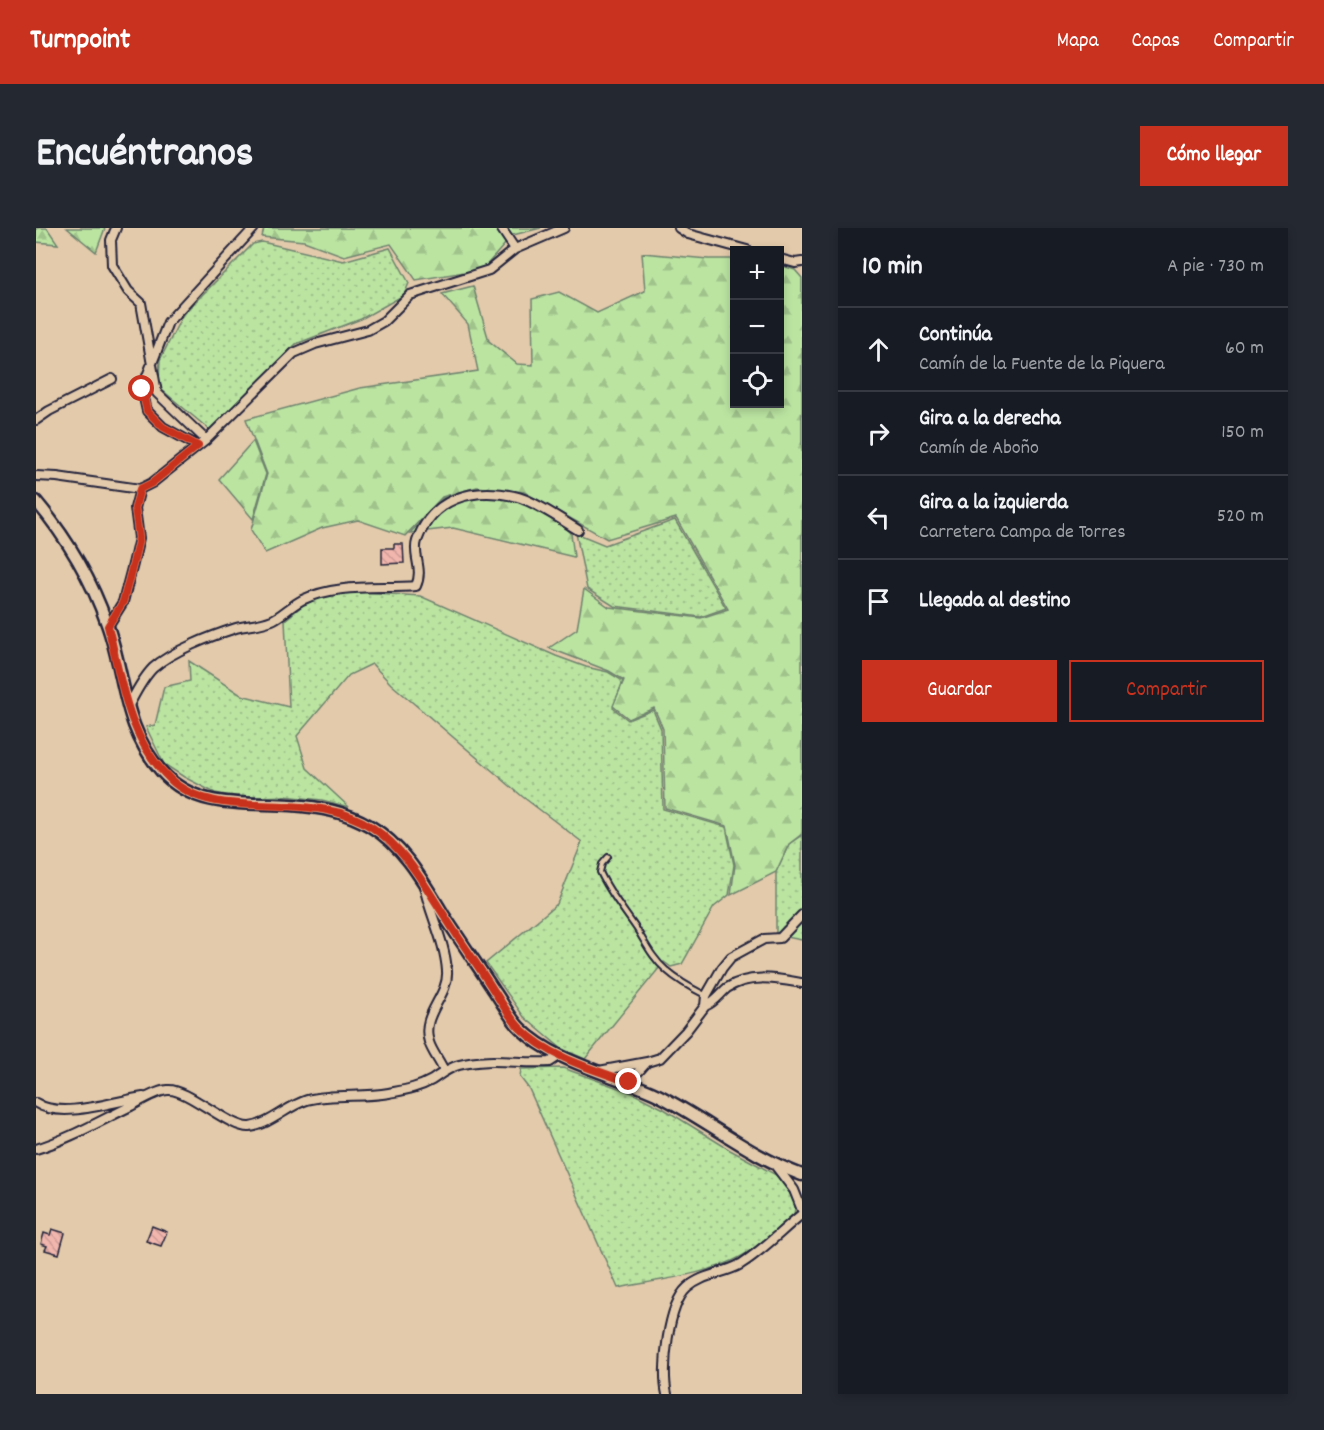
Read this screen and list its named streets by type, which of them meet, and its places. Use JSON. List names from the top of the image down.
{
  "page": {
    "header": "Turnpoint",
    "nav": ["Mapa", "Capas", "Compartir"],
    "title": "Encuéntranos",
    "buttons": [
      "Cómo llegar",
      ["Guardar", "Compartir"]
    ],
    "heading": ["10 min", "A pie · 730 m"],
    "map_buttons": ["+", "−"],
    "list": [
      ["Continúa", "Camín de la Fuente de la Piquera", "60 m"],
      ["Gira a la derecha", "Camín de Aboño", "150 m"],
      ["Gira a la izquierda", "Carretera Campa de Torres", "520 m"],
      "Llegada al destino"
    ]
  }
}
